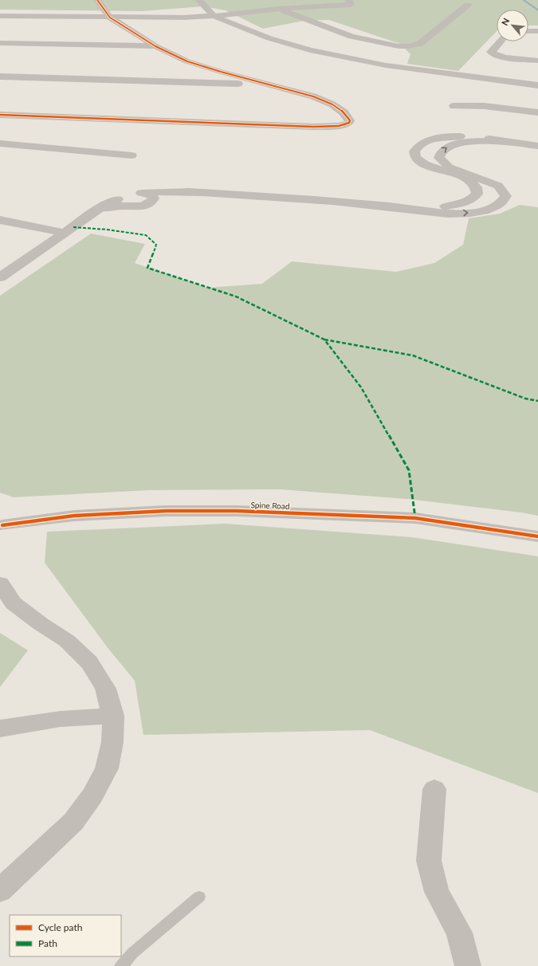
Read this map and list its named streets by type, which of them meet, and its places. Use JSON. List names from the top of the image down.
{
  "streets": {
    "street": ["Spine Road"]
  },
  "legend": ["Cycle path", "Path"],
  "north": "top left"
}
